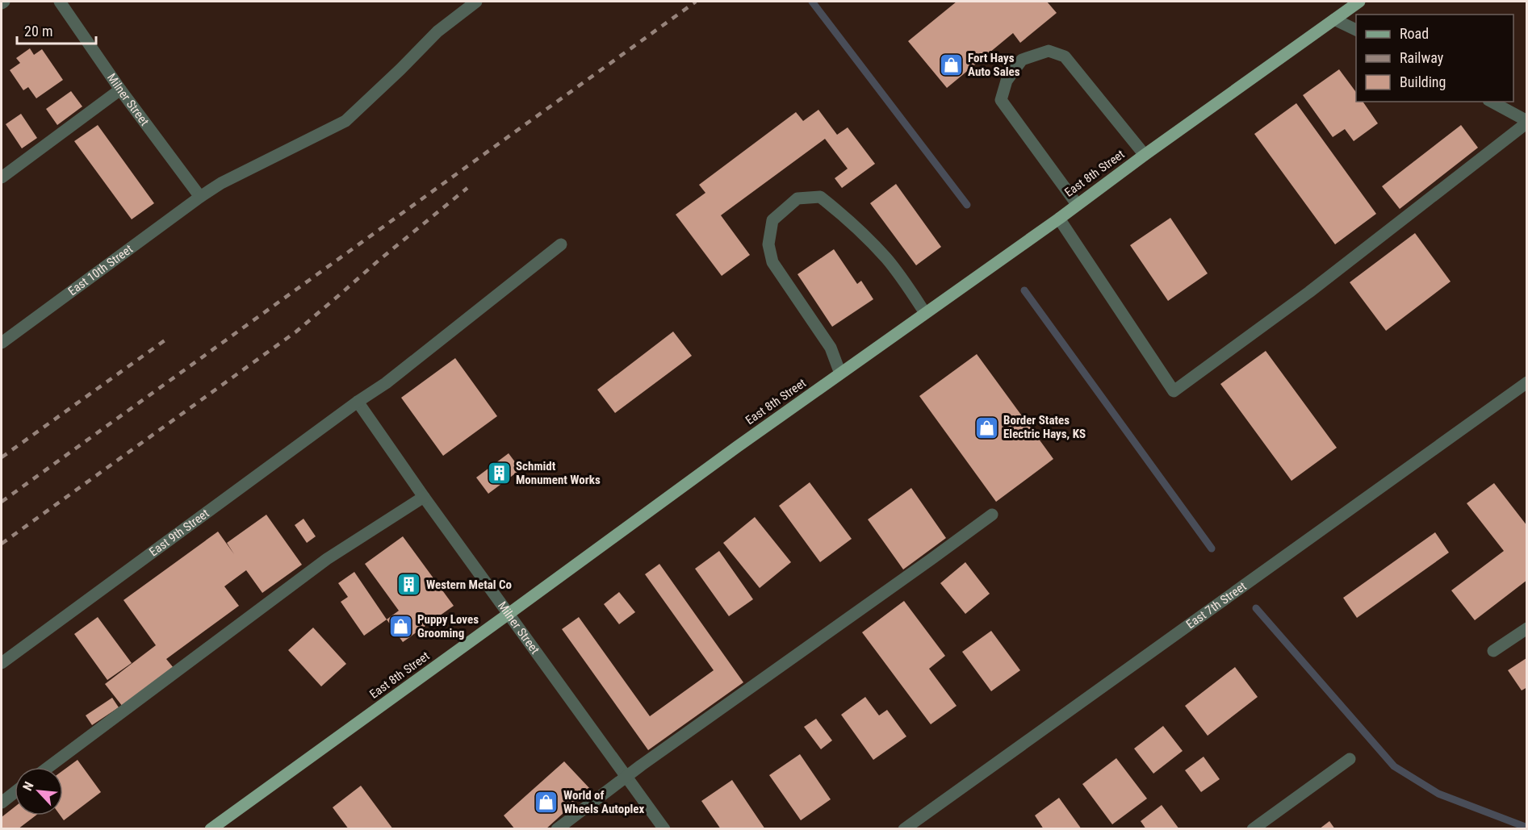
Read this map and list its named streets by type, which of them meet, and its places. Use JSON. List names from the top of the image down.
{
  "streets": {
    "main road": ["East 8th Street"],
    "street": [
      "Milner Street",
      "East 10th Street",
      "East 9th Street",
      "East 7th Street"
    ]
  },
  "crossings": [
    ["Milner Street", "East 8th Street"],
    ["Milner Street", "East 10th Street"],
    ["Milner Street", "East 9th Street"]
  ],
  "places": {
    "shop": [
      "Fort Hays Auto Sales",
      "Border States Electric Hays, KS",
      "Puppy Loves Grooming",
      "World of Wheels Autoplex"
    ],
    "building": ["Schmidt Monument Works", "Western Metal Co"]
  },
  "legend": ["Road", "Railway", "Building"],
  "scale_bar": "20 m",
  "north": "top left"
}
